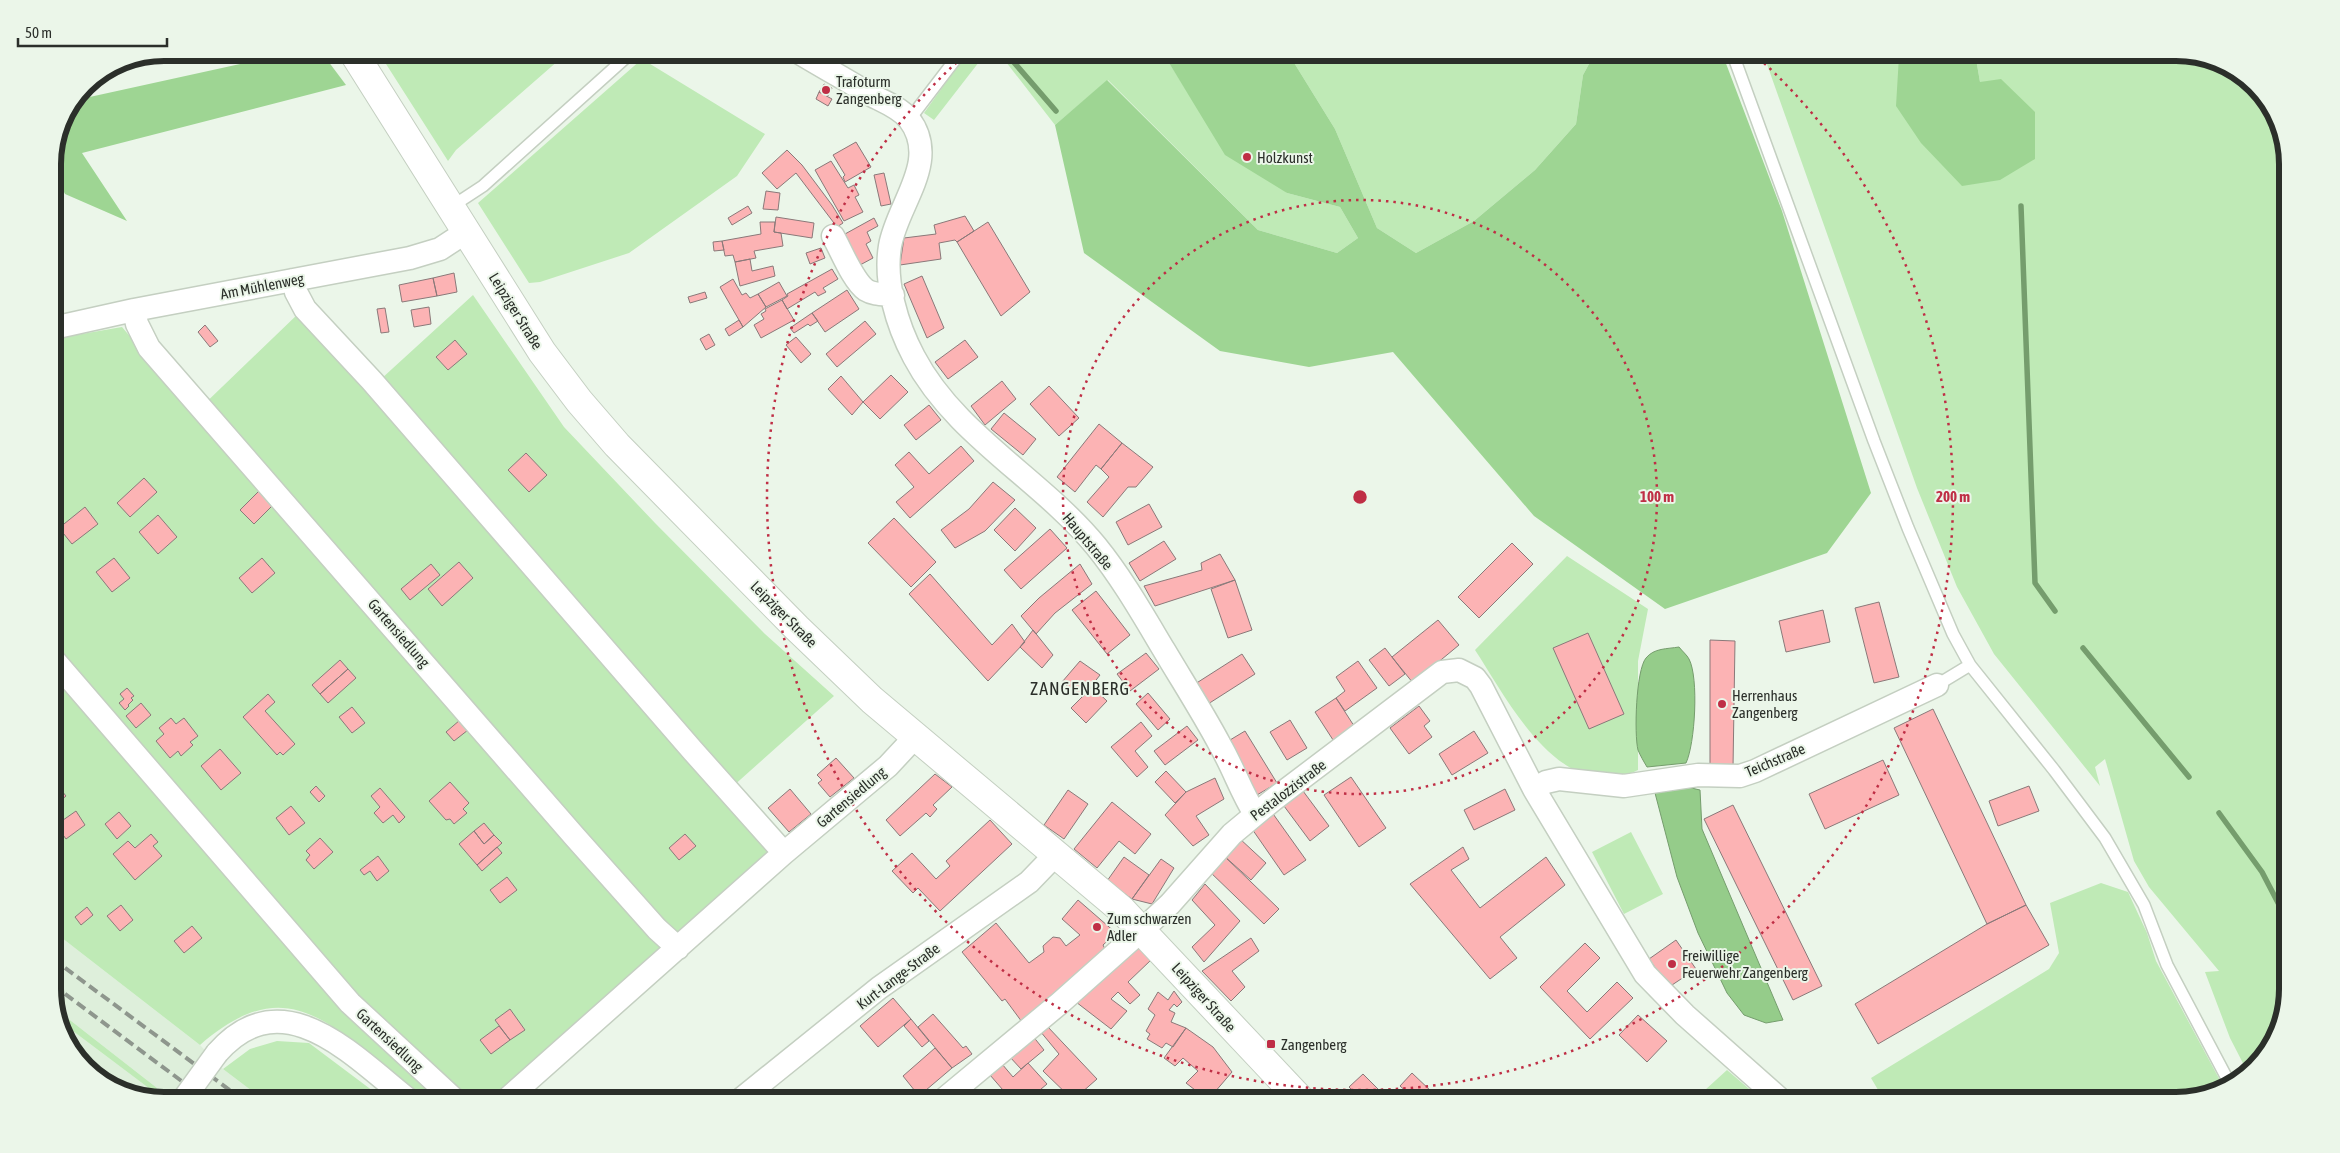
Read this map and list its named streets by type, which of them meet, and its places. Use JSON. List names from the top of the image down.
{
  "streets": {
    "street": [
      "Am Mühlenweg",
      "Leipziger Straße",
      "Hauptstraße",
      "Gartensiedlung",
      "Teichstraße",
      "Pestalozzistraße",
      "Kurt-Lange-Straße"
    ]
  },
  "crossings": [
    ["Am Mühlenweg", "Leipziger Straße"],
    ["Am Mühlenweg", "Gartensiedlung"],
    ["Leipziger Straße", "Gartensiedlung"],
    ["Leipziger Straße", "Pestalozzistraße"],
    ["Leipziger Straße", "Kurt-Lange-Straße"],
    ["Hauptstraße", "Pestalozzistraße"],
    ["Teichstraße", "Pestalozzistraße"]
  ],
  "districts": ["ZANGENBERG"],
  "places": {
    "other": [
      "Trafoturm Zangenberg",
      "Holzkunst",
      "Herrenhaus Zangenberg",
      "Zum schwarzen Adler",
      "Freiwillige Feuerwehr Zangenberg"
    ],
    "transit": ["Zangenberg"]
  },
  "scale_bar": "50 m",
  "rings": ["100 m", "200 m"]
}
